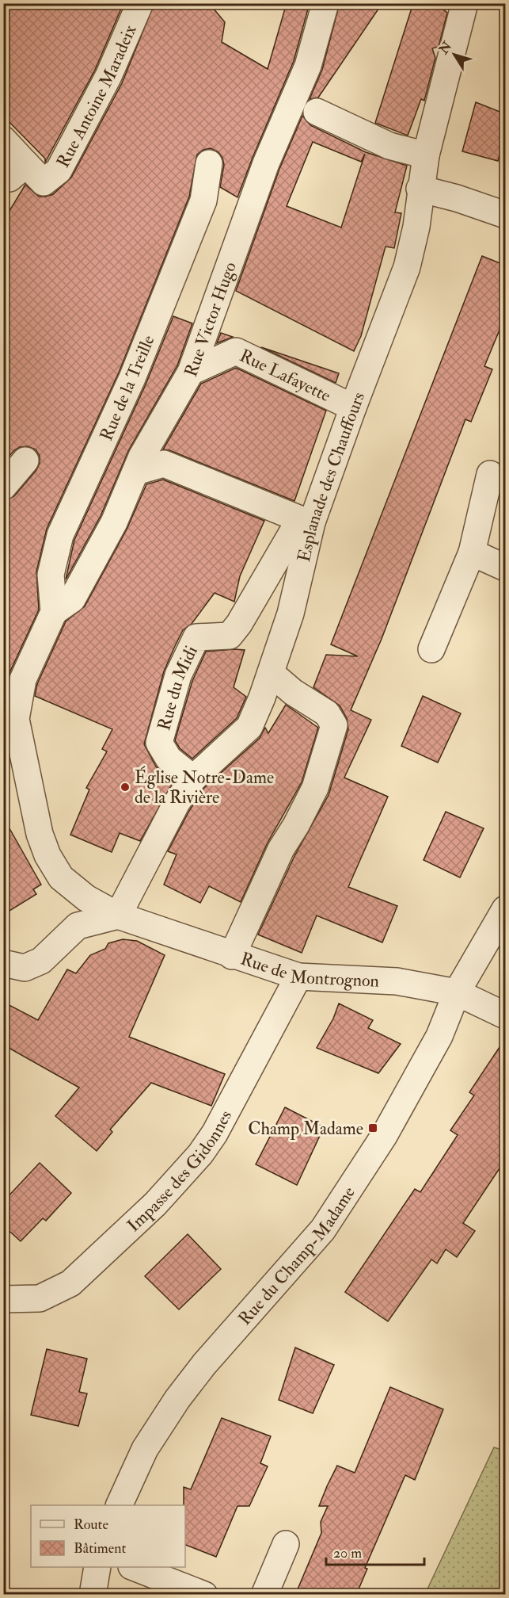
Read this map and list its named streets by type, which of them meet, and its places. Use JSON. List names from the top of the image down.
{
  "streets": {
    "street": [
      "Rue Antoine Maradeix",
      "Rue Victor Hugo",
      "Rue Lafayette",
      "Rue de la Treille",
      "Esplanade des Chauffours",
      "Rue du Midi",
      "Rue de Montrognon",
      "Impasse des Gidonnes",
      "Rue du Champ-Madame"
    ]
  },
  "crossings": [
    ["Rue Victor Hugo", "Rue Lafayette"],
    ["Rue Victor Hugo", "Rue de la Treille"],
    ["Rue Lafayette", "Esplanade des Chauffours"],
    ["Esplanade des Chauffours", "Rue du Midi"],
    ["Esplanade des Chauffours", "Rue de Montrognon"],
    ["Rue de Montrognon", "Impasse des Gidonnes"],
    ["Rue de Montrognon", "Rue du Champ-Madame"]
  ],
  "places": {
    "other": ["Église Notre-Dame de la Rivière"],
    "transit": ["Champ Madame"]
  },
  "legend": ["Route", "Bâtiment"],
  "scale_bar": "20 m",
  "north": "top left"
}
